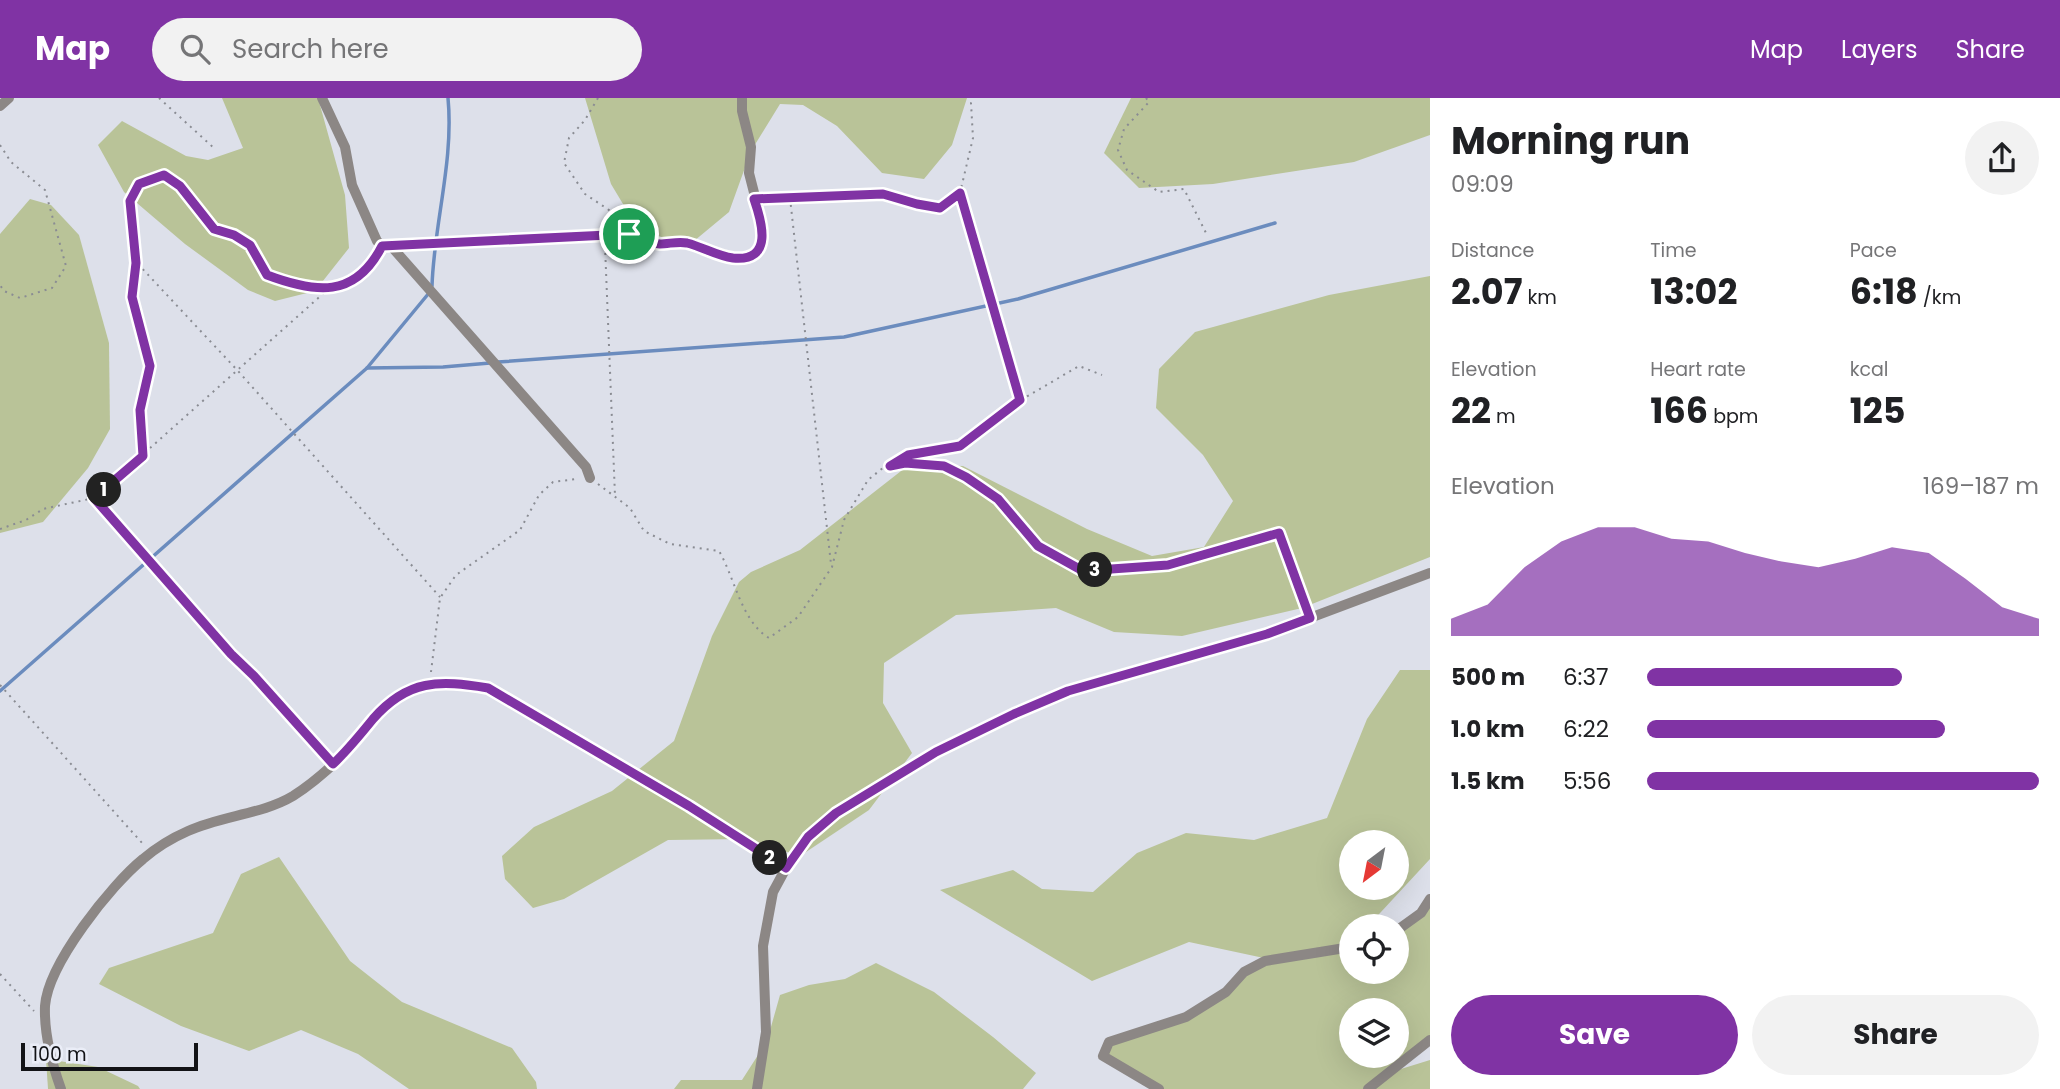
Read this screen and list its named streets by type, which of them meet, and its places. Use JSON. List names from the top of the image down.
{
  "scale_bar": "100 m",
  "north": "bottom left",
  "page": {
    "header": "Map",
    "search": "Search here",
    "nav": ["Map", "Layers", "Share"],
    "heading": ["Morning run", "09:09"],
    "stats": [
      ["Distance", "2.07 km"],
      ["Time", "13:02"],
      ["Pace", "6:18 /km"],
      ["Elevation", "22 m"],
      ["Heart rate", "166 bpm"],
      ["kcal", "125"]
    ],
    "chart": ["Elevation", "169–187 m"],
    "pins": ["1", "3", "2"],
    "list": [
      {
        "name": "500 m",
        "note": "6:37"
      },
      {
        "name": "1.0 km",
        "note": "6:22"
      },
      {
        "name": "1.5 km",
        "note": "5:56"
      }
    ],
    "buttons": ["Save", "Share"],
    "scale": "100 m"
  }
}
